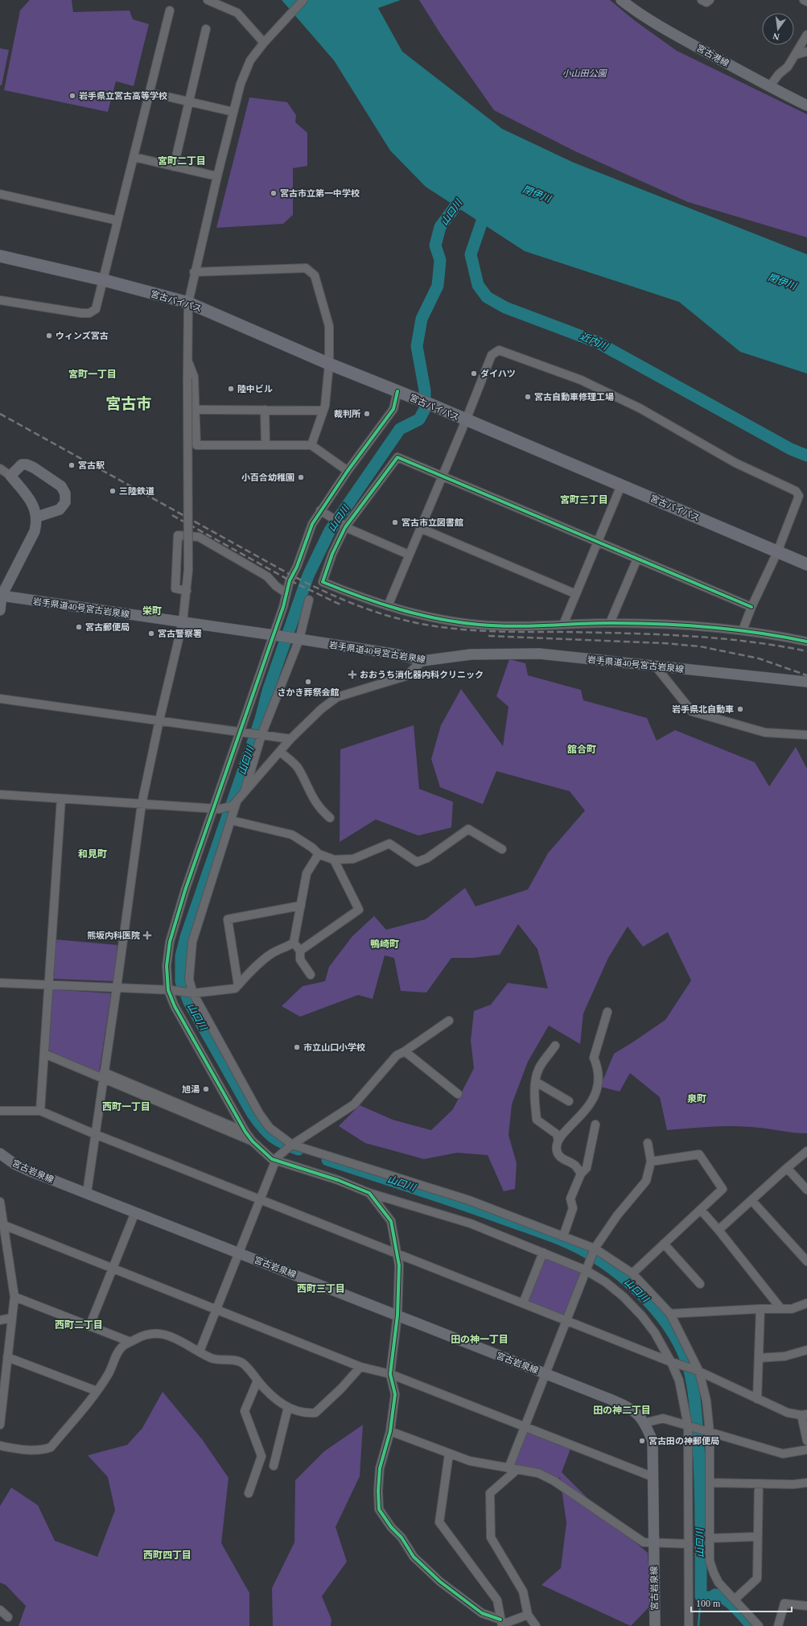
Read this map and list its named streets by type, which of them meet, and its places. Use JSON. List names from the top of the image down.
{
  "streets": {
    "highway": ["宮古バイパス"],
    "main road": ["宮古港線", "岩手県道40号宮古岩泉線", "宮古岩泉線"]
  },
  "districts": [
    "宮町二丁目",
    "宮町一丁目",
    "宮古市",
    "宮町三丁目",
    "栄町",
    "舘合町",
    "和見町",
    "鴨崎町",
    "泉町",
    "西町一丁目",
    "西町三丁目",
    "西町二丁目",
    "田の神一丁目",
    "田の神二丁目",
    "西町四丁目"
  ],
  "water": ["閉伊川", "山口川", "近内川"],
  "parks": ["小山田公園"],
  "places": {
    "other": [
      "岩手県立宮古高等学校",
      "宮古市立第一中学校",
      "ウィンズ宮古",
      "ダイハツ",
      "陸中ビル",
      "宮古自動車修理工場",
      "裁判所",
      "宮古駅",
      "小百合幼稚園",
      "三陸鉄道",
      "宮古市立図書館",
      "宮古郵便局",
      "宮古警察署",
      "さかき葬祭会館",
      "岩手県北自動車",
      "市立山口小学校",
      "旭湯",
      "宮古田の神郵便局"
    ],
    "health": ["おおうち消化器内科クリニック", "熊坂内科医院"]
  },
  "scale_bar": "100 m",
  "north": "bottom"
}
